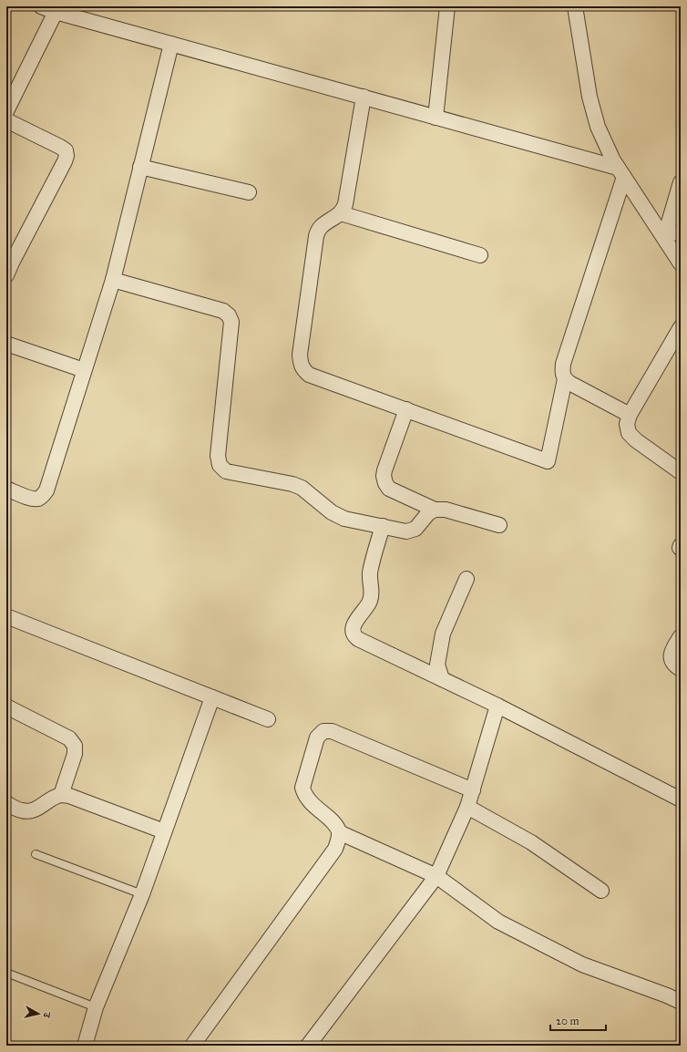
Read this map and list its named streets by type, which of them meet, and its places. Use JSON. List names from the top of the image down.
{
  "scale_bar": "20 m",
  "north": "right"
}
